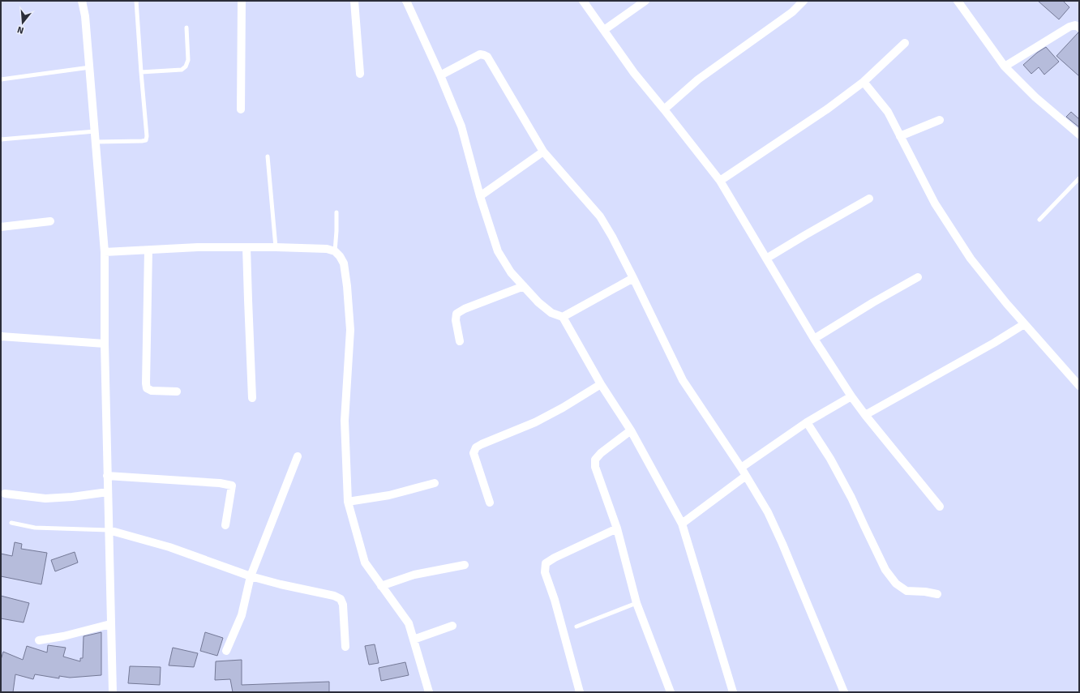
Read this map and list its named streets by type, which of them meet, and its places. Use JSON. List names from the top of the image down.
{
  "north": "bottom"
}
